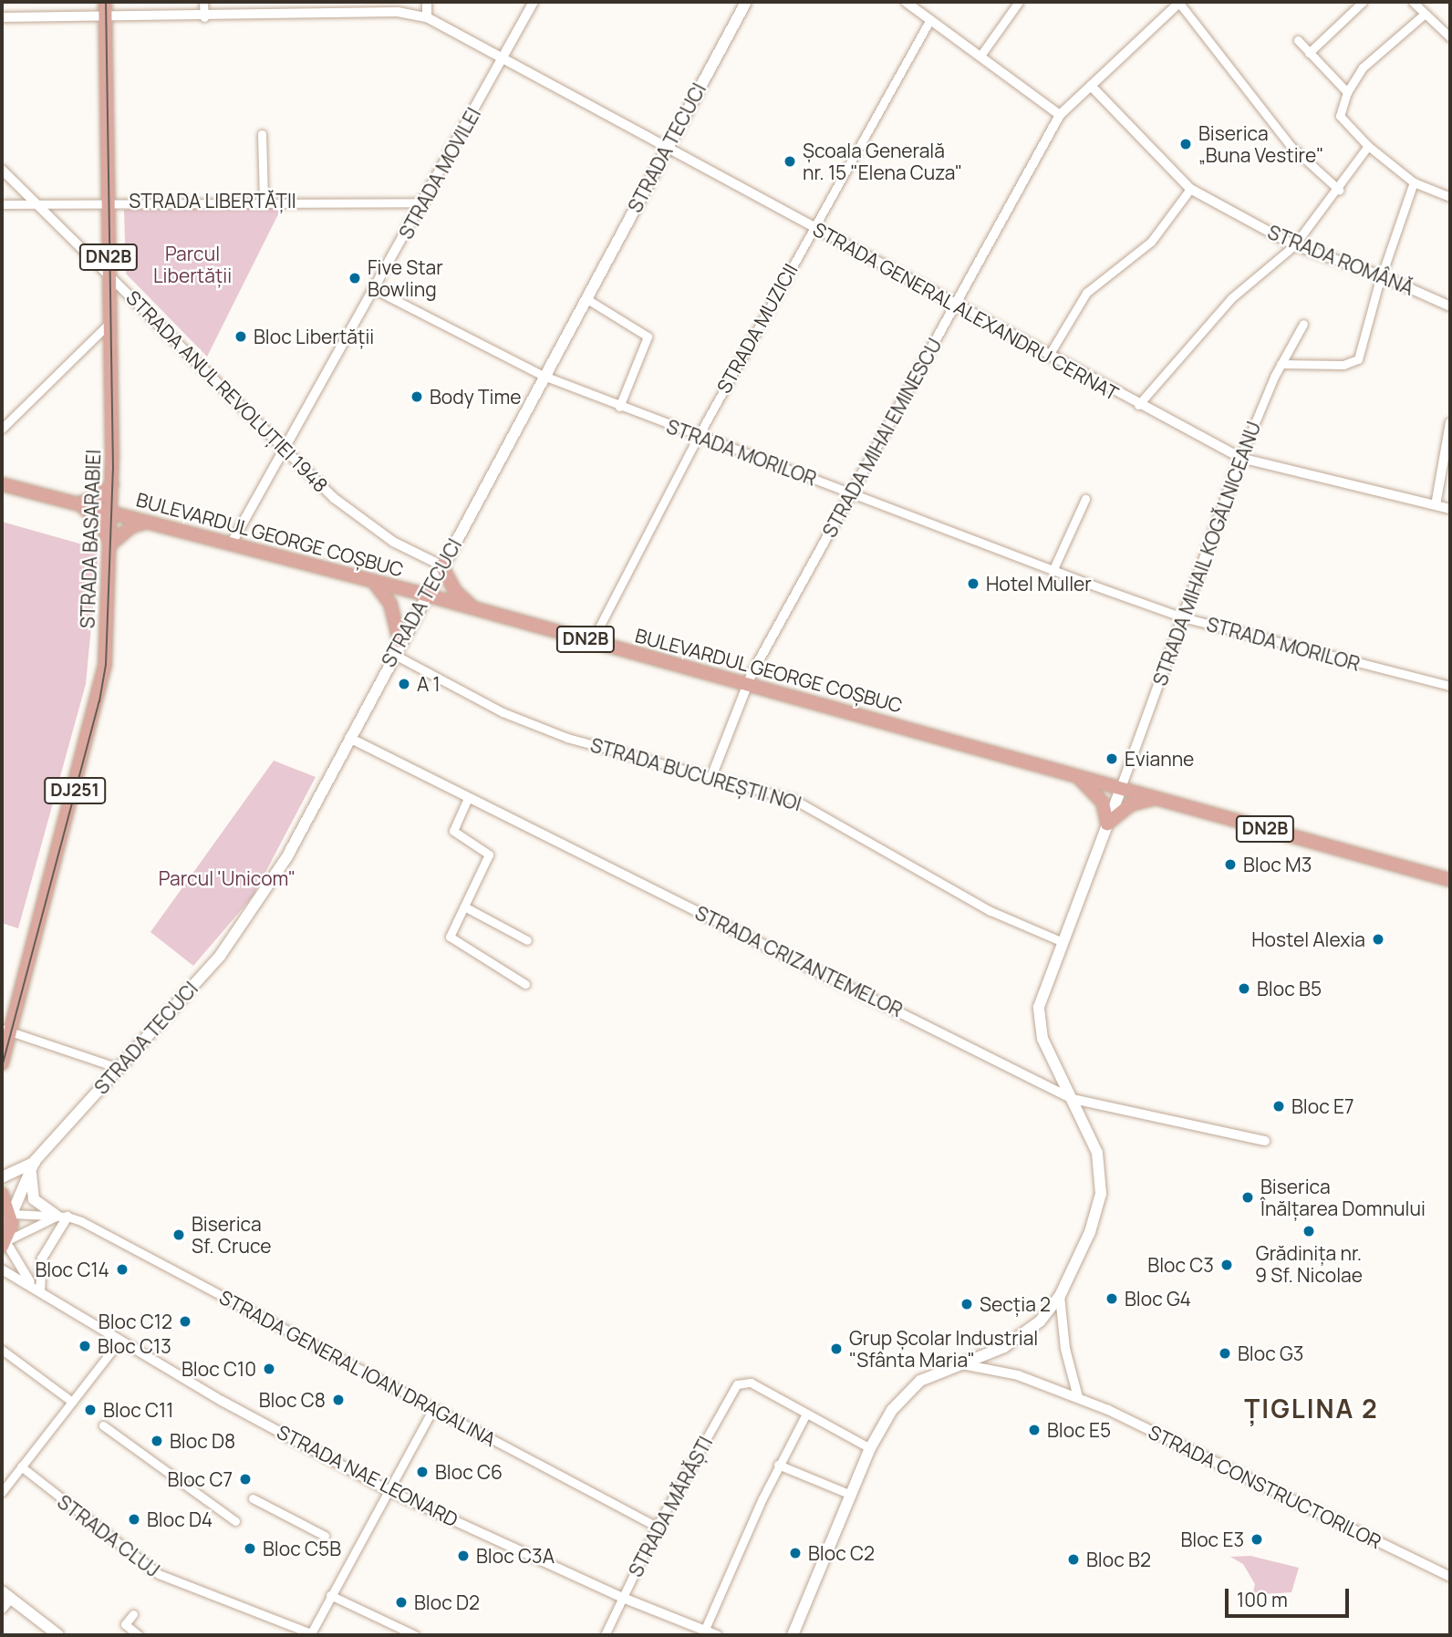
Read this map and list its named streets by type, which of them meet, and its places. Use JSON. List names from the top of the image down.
{
  "streets": {
    "main road": [
      "STRADA TECUCI",
      "DN2B",
      "BULEVARDUL GEORGE COȘBUC",
      "STRADA BASARABIEI",
      "DJ251"
    ],
    "street": [
      "STRADA MOVILEI",
      "STRADA LIBERTĂȚII",
      "STRADA ROMÂNĂ",
      "STRADA GENERAL ALEXANDRU CERNAT",
      "STRADA MUZICII",
      "STRADA ANUL REVOLUȚIEI 1948",
      "STRADA MIHAI EMINESCU",
      "STRADA MORILOR",
      "STRADA MIHAIL KOGĂLNICEANU",
      "STRADA BUCUREȘTII NOI",
      "STRADA CRIZANTEMELOR",
      "STRADA GENERAL IOAN DRAGALINA",
      "STRADA NAE LEONARD",
      "STRADA CONSTRUCTORILOR",
      "STRADA MĂRĂȘTI",
      "STRADA CLUJ"
    ]
  },
  "crossings": [
    ["STRADA TECUCI", "STRADA GENERAL ALEXANDRU CERNAT"],
    ["STRADA TECUCI", "STRADA ANUL REVOLUȚIEI 1948"],
    ["STRADA TECUCI", "STRADA MORILOR"],
    ["STRADA TECUCI", "BULEVARDUL GEORGE COȘBUC"],
    ["STRADA TECUCI", "STRADA BUCUREȘTII NOI"],
    ["STRADA TECUCI", "STRADA CRIZANTEMELOR"],
    ["STRADA MOVILEI", "STRADA LIBERTĂȚII"],
    ["STRADA MOVILEI", "STRADA GENERAL ALEXANDRU CERNAT"],
    ["STRADA MOVILEI", "STRADA ANUL REVOLUȚIEI 1948"],
    ["STRADA MOVILEI", "STRADA MORILOR"],
    ["STRADA MOVILEI", "BULEVARDUL GEORGE COȘBUC"],
    ["STRADA LIBERTĂȚII", "STRADA ANUL REVOLUȚIEI 1948"],
    ["STRADA LIBERTĂȚII", "STRADA BASARABIEI"],
    ["STRADA ROMÂNĂ", "STRADA MIHAI EMINESCU"],
    ["STRADA GENERAL ALEXANDRU CERNAT", "STRADA MUZICII"],
    ["STRADA GENERAL ALEXANDRU CERNAT", "STRADA MIHAI EMINESCU"],
    ["STRADA GENERAL ALEXANDRU CERNAT", "STRADA BASARABIEI"],
    ["STRADA GENERAL ALEXANDRU CERNAT", "STRADA MIHAIL KOGĂLNICEANU"],
    ["STRADA MUZICII", "STRADA MORILOR"],
    ["STRADA MUZICII", "BULEVARDUL GEORGE COȘBUC"],
    ["STRADA ANUL REVOLUȚIEI 1948", "STRADA BASARABIEI"],
    ["STRADA MIHAI EMINESCU", "STRADA MORILOR"],
    ["STRADA MIHAI EMINESCU", "BULEVARDUL GEORGE COȘBUC"],
    ["STRADA MIHAI EMINESCU", "STRADA BUCUREȘTII NOI"],
    ["STRADA MORILOR", "STRADA MIHAIL KOGĂLNICEANU"],
    ["BULEVARDUL GEORGE COȘBUC", "STRADA BASARABIEI"],
    ["BULEVARDUL GEORGE COȘBUC", "STRADA MIHAIL KOGĂLNICEANU"],
    ["STRADA GENERAL IOAN DRAGALINA", "STRADA MĂRĂȘTI"],
    ["STRADA NAE LEONARD", "STRADA MĂRĂȘTI"]
  ],
  "districts": ["ȚIGLINA 2"],
  "parks": ["Parcul Libertății", "Parcul 'Unicom\""],
  "places": [
    "Biserica „Buna Vestire\"",
    "Școala Generală nr. 15 \"Elena Cuza\"",
    "Five Star Bowling",
    "Bloc Libertății",
    "Body Time",
    "Hotel Muller",
    "A 1",
    "Evianne",
    "Bloc M3",
    "Hostel Alexia",
    "Bloc B5",
    "Bloc E7",
    "Biserica Înălțarea Domnului",
    "Grădinița nr. 9 Sf. Nicolae",
    "Biserica Sf. Cruce",
    "Bloc C3",
    "Bloc C14",
    "Bloc G4",
    "Secția 2",
    "Bloc C12",
    "Bloc C13",
    "Grup Școlar Industrial \"Sfânta Maria\"",
    "Bloc G3",
    "Bloc C10",
    "Bloc C8",
    "Bloc C11",
    "Bloc E5",
    "Bloc D8",
    "Bloc C6",
    "Bloc C7",
    "Bloc D4",
    "Bloc E3",
    "Bloc C5B",
    "Bloc C2",
    "Bloc C3A",
    "Bloc B2",
    "Bloc D2"
  ],
  "scale_bar": "100 m"
}
